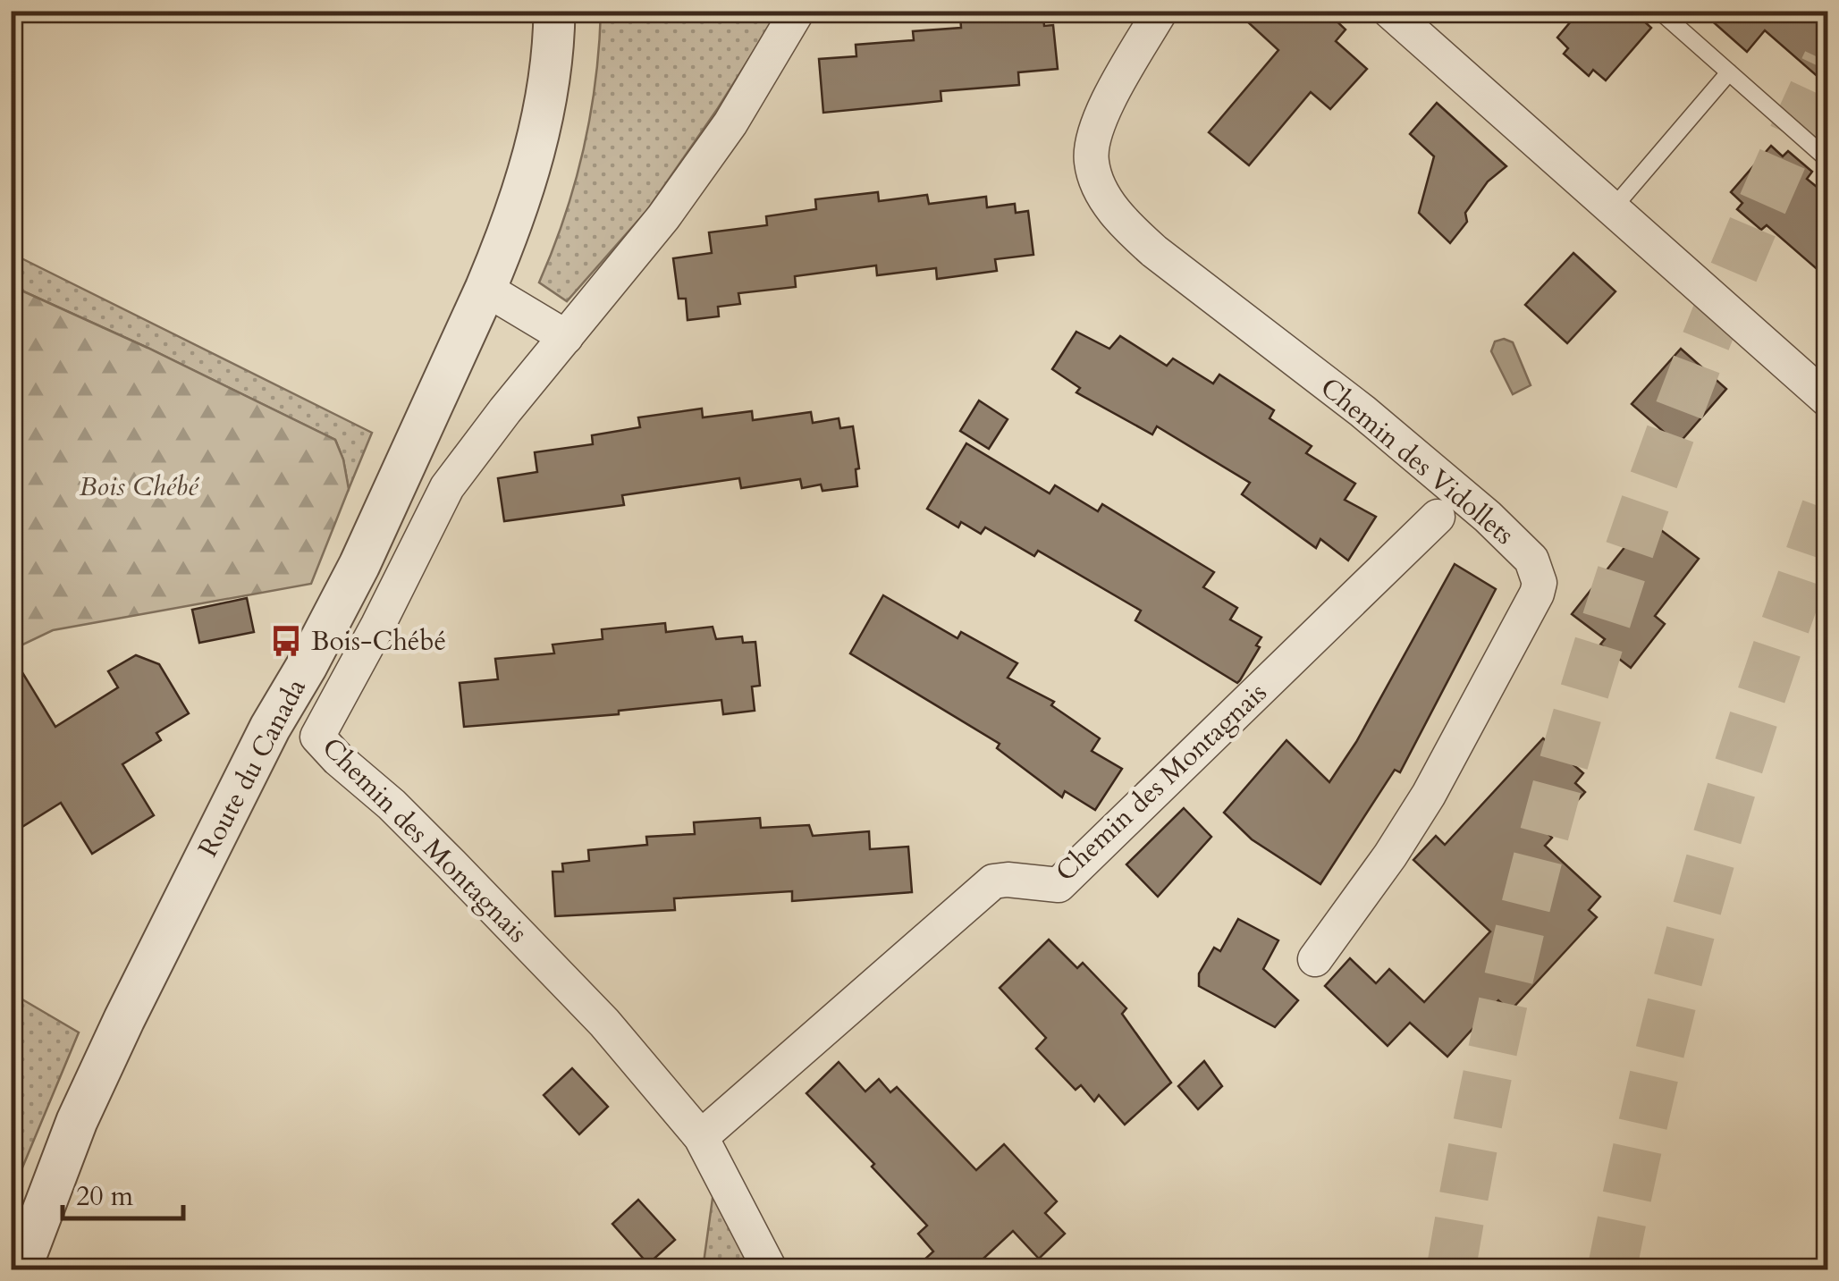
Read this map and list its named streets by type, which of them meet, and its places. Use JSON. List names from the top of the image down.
{
  "streets": {
    "street": ["Chemin des Vidollets", "Route du Canada", "Chemin des Montagnais"]
  },
  "parks": ["Bois Chébé"],
  "places": {
    "bus stop": ["Bois-Chébé"]
  },
  "scale_bar": "20 m"
}
